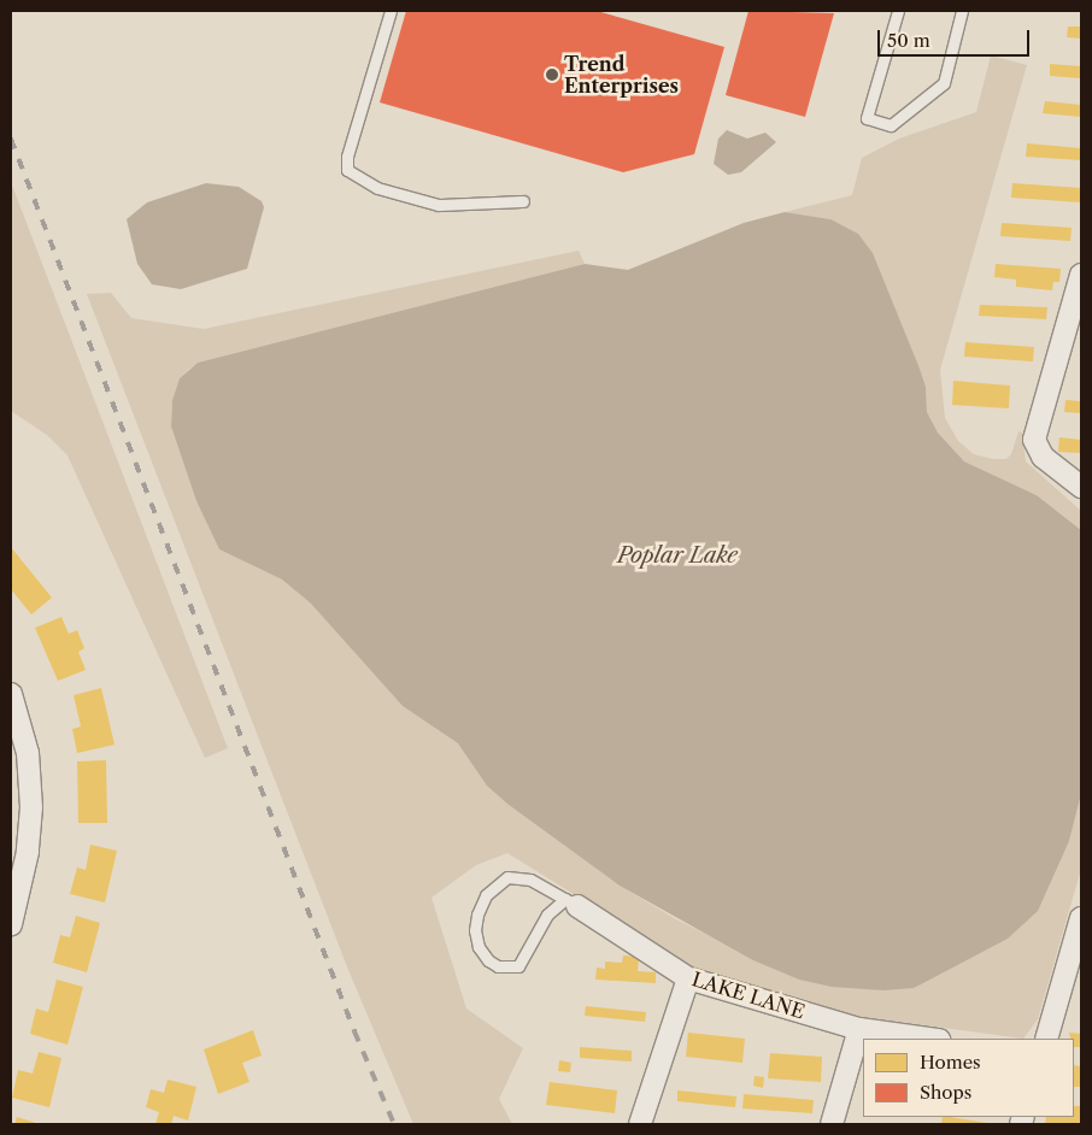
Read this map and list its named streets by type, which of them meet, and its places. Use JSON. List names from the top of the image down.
{
  "streets": {
    "street": ["LAKE LANE"]
  },
  "water": ["Poplar Lake"],
  "places": ["Trend Enterprises"],
  "legend": ["Homes", "Shops"],
  "scale_bar": "50 m"
}
